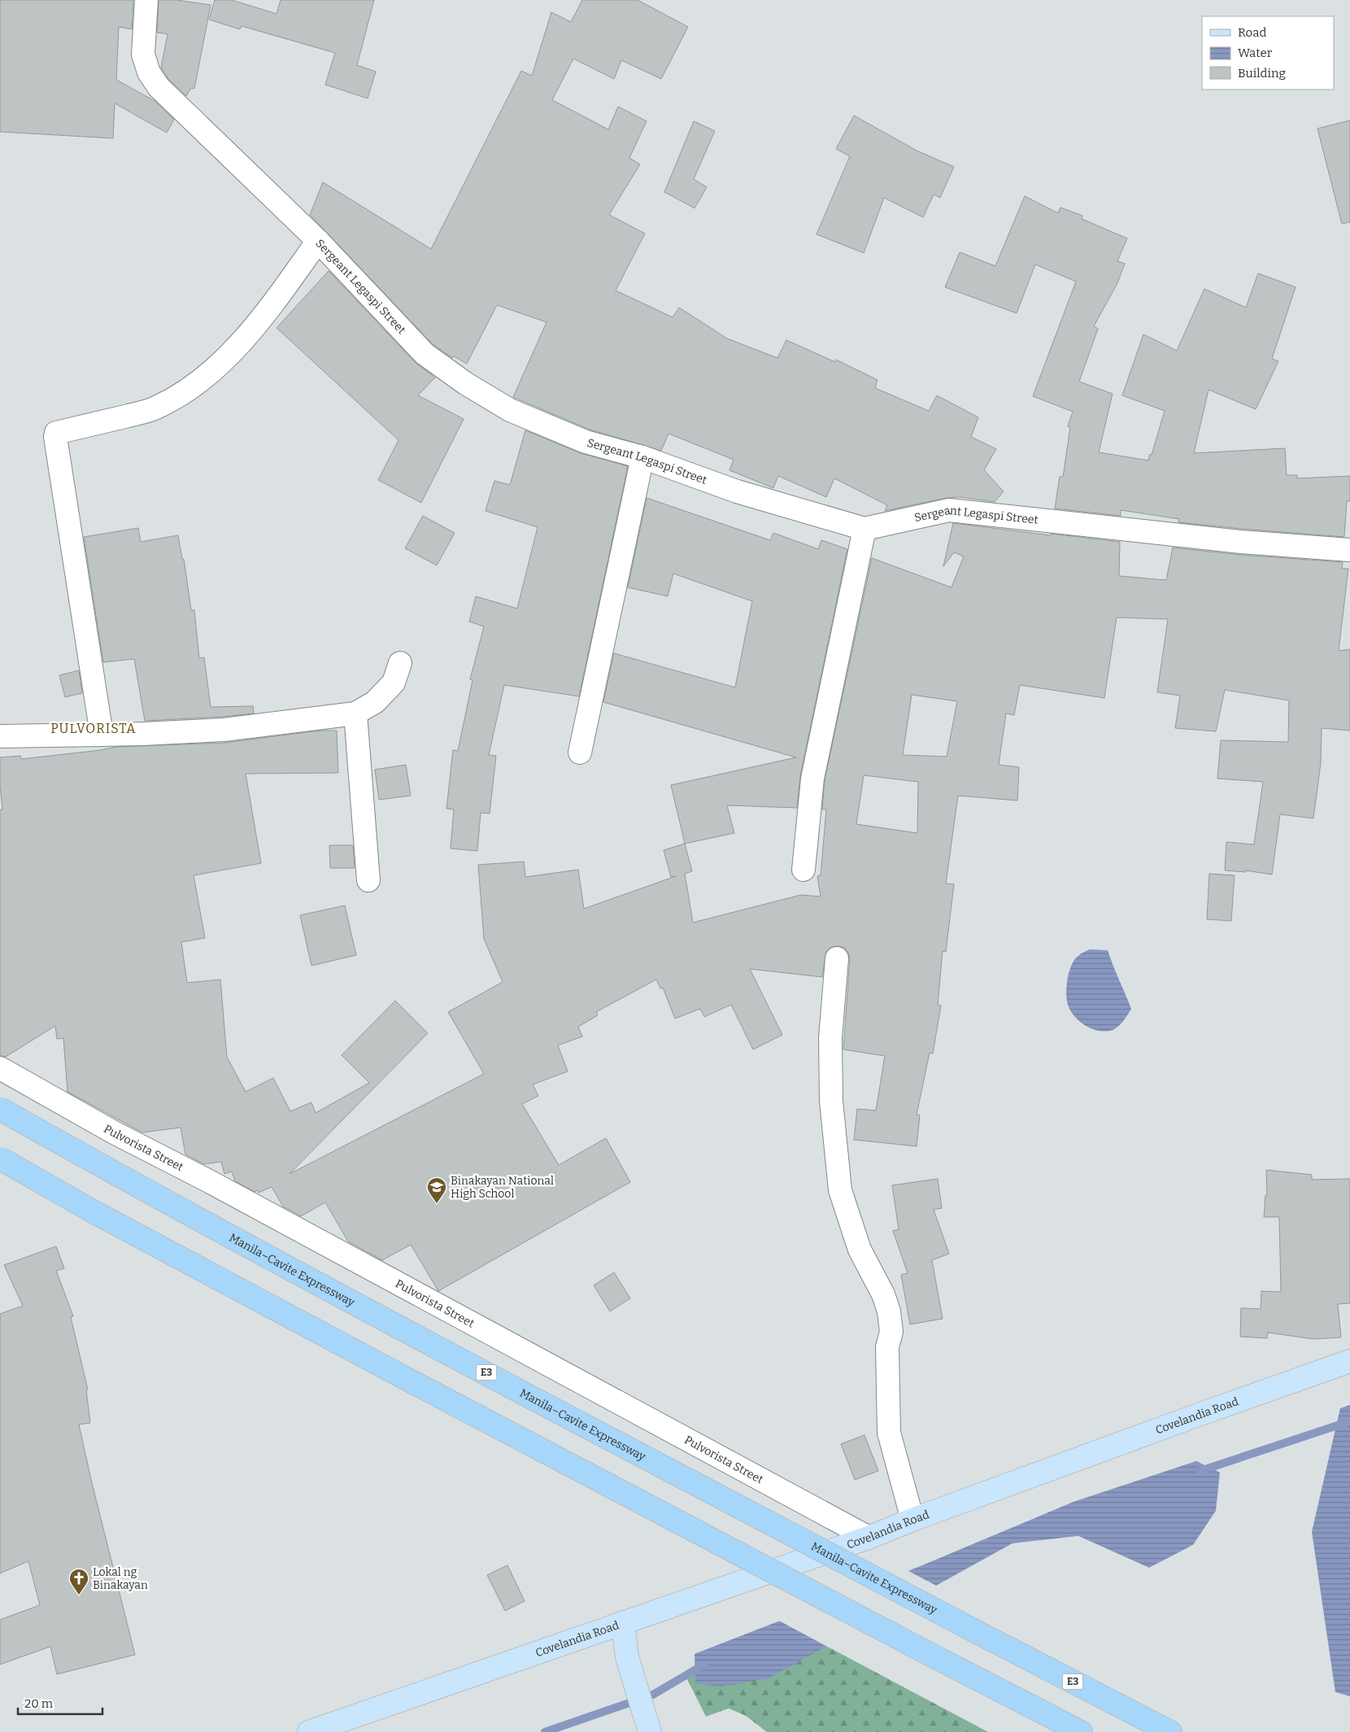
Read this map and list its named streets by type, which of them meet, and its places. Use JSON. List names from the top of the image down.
{
  "streets": {
    "highway": ["Manila–Cavite Expressway", "E3"],
    "main road": ["Covelandia Road"],
    "street": ["Sergeant Legaspi Street", "Pulvorista Street"]
  },
  "crossings": [
    ["Pulvorista Street", "Covelandia Road"]
  ],
  "districts": ["PULVORISTA"],
  "places": {
    "school or university": ["Binakayan National High School"],
    "church": ["Lokal ng Binakayan"]
  },
  "legend": ["Road", "Water", "Building"],
  "scale_bar": "20 m"
}
